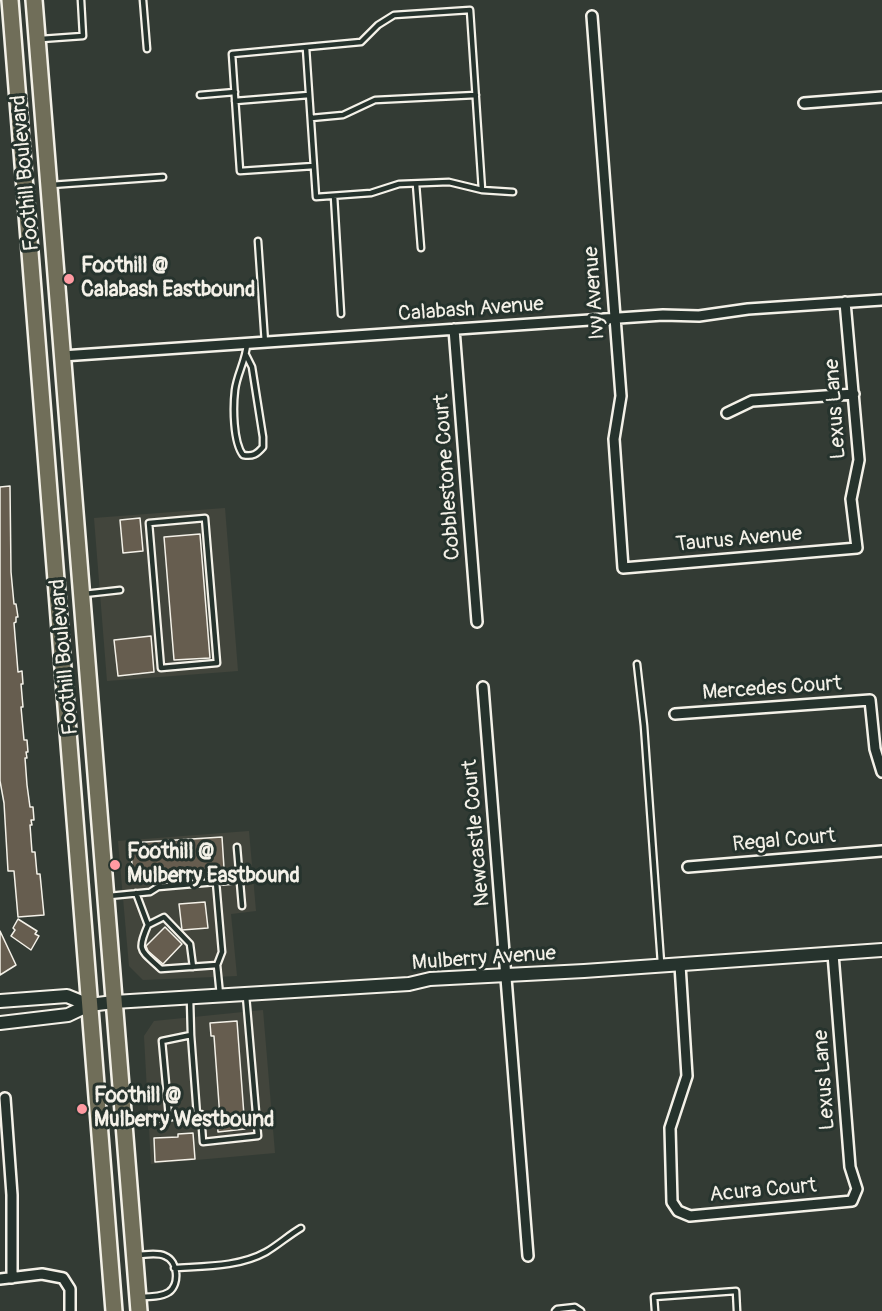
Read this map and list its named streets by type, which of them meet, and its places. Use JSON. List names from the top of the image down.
{
  "streets": {
    "main road": ["Foothill Boulevard"],
    "street": [
      "Ivy Avenue",
      "Calabash Avenue",
      "Lexus Lane",
      "Cobblestone Court",
      "Taurus Avenue",
      "Mercedes Court",
      "Newcastle Court",
      "Regal Court",
      "Mulberry Avenue",
      "Acura Court"
    ]
  },
  "crossings": [
    ["Foothill Boulevard", "Calabash Avenue"],
    ["Foothill Boulevard", "Mulberry Avenue"],
    ["Ivy Avenue", "Calabash Avenue"],
    ["Ivy Avenue", "Taurus Avenue"],
    ["Calabash Avenue", "Lexus Lane"],
    ["Calabash Avenue", "Cobblestone Court"],
    ["Lexus Lane", "Taurus Avenue"],
    ["Lexus Lane", "Mulberry Avenue"],
    ["Lexus Lane", "Acura Court"],
    ["Newcastle Court", "Mulberry Avenue"],
    ["Mulberry Avenue", "Acura Court"]
  ],
  "places": ["Foothill @ Calabash Eastbound", "Foothill @ Mulberry Eastbound", "Foothill @ Mulberry Westbound"]
}
